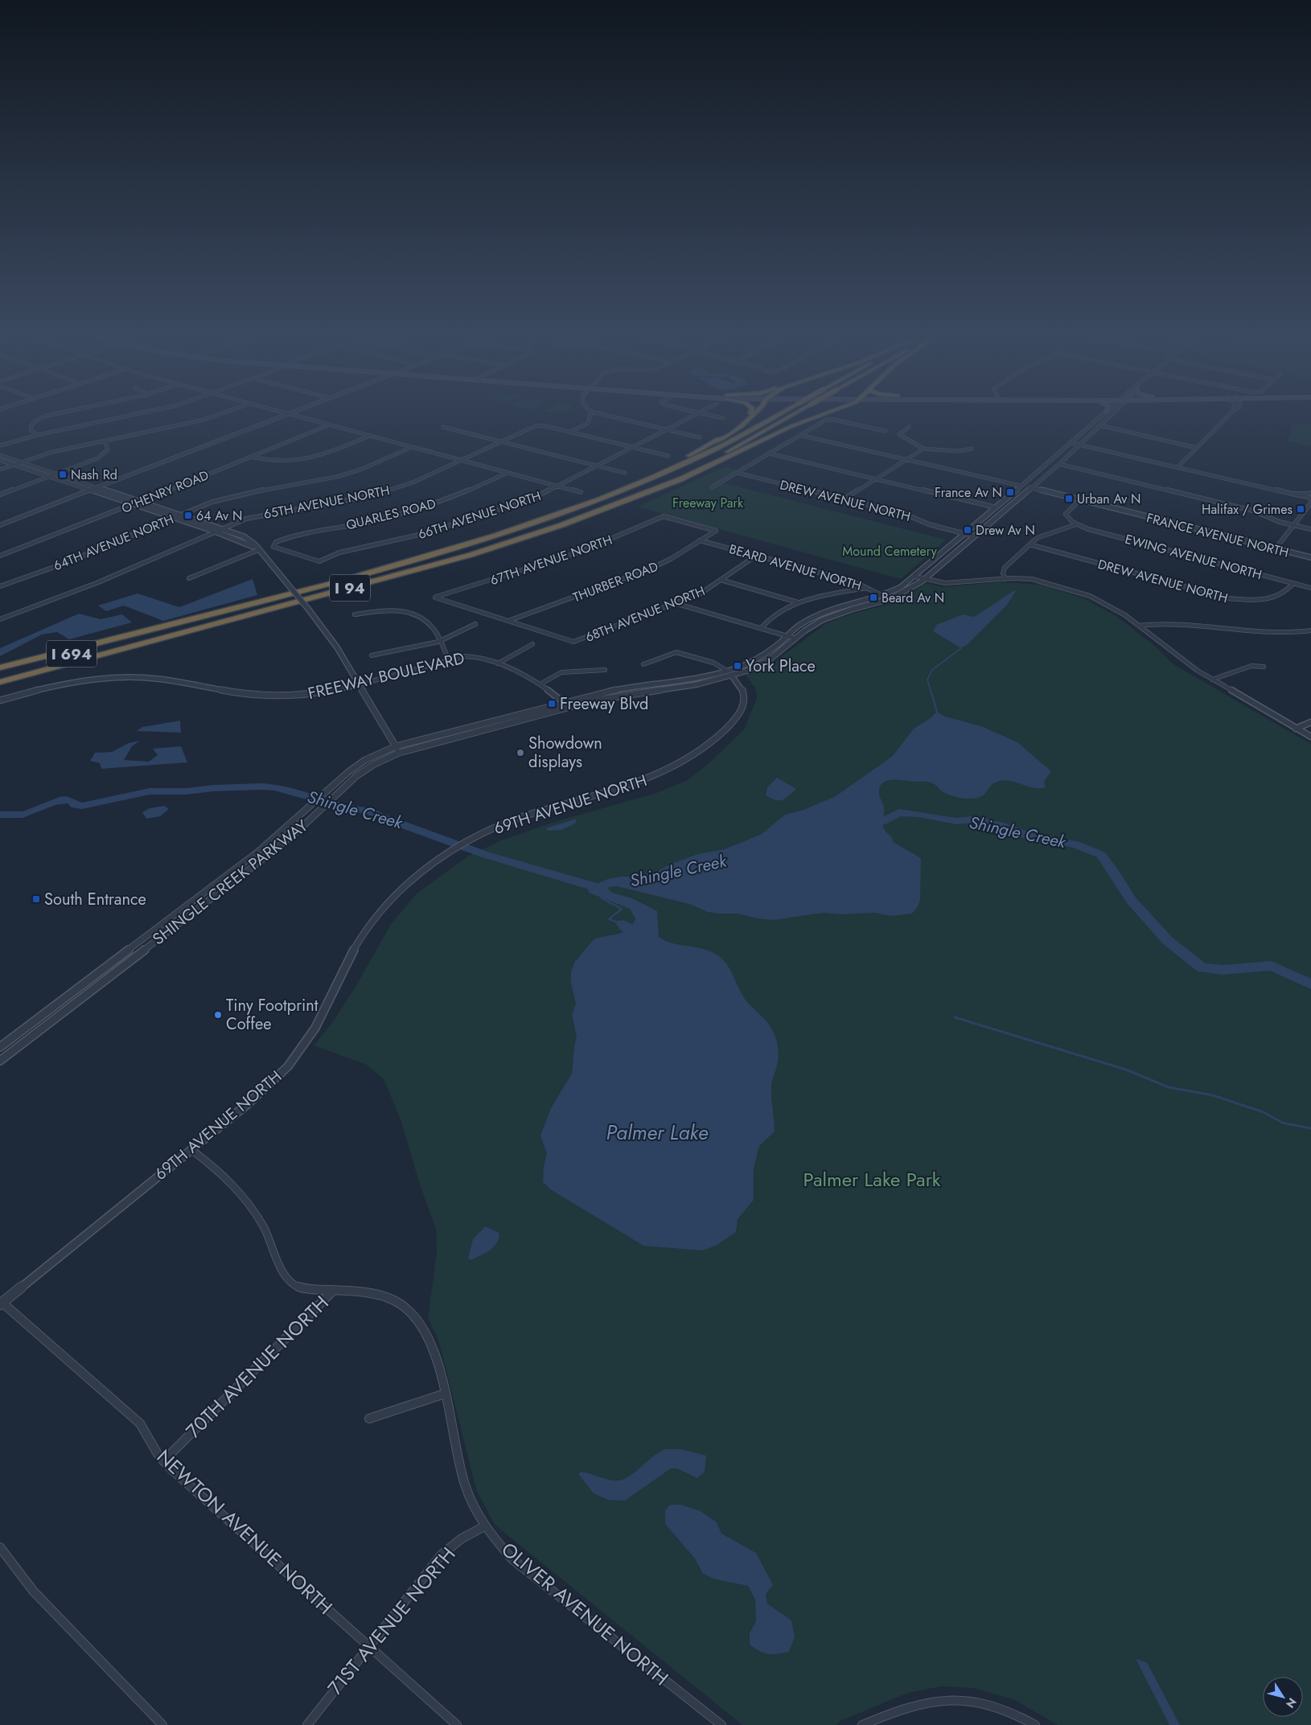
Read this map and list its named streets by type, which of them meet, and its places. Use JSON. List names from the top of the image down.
{
  "streets": {
    "highway": ["I 94", "I 694"],
    "street": [
      "O'HENRY ROAD",
      "DREW AVENUE NORTH",
      "65TH AVENUE NORTH",
      "QUARLES ROAD",
      "66TH AVENUE NORTH",
      "FRANCE AVENUE NORTH",
      "64TH AVENUE NORTH",
      "EWING AVENUE NORTH",
      "67TH AVENUE NORTH",
      "BEARD AVENUE NORTH",
      "THURBER ROAD",
      "68TH AVENUE NORTH",
      "FREEWAY BOULEVARD",
      "69TH AVENUE NORTH",
      "SHINGLE CREEK PARKWAY",
      "70TH AVENUE NORTH",
      "NEWTON AVENUE NORTH",
      "OLIVER AVENUE NORTH",
      "71ST AVENUE NORTH"
    ]
  },
  "crossings": [
    ["DREW AVENUE NORTH", "EWING AVENUE NORTH"],
    ["QUARLES ROAD", "66TH AVENUE NORTH"],
    ["67TH AVENUE NORTH", "BEARD AVENUE NORTH"],
    ["67TH AVENUE NORTH", "THURBER ROAD"],
    ["67TH AVENUE NORTH", "68TH AVENUE NORTH"],
    ["BEARD AVENUE NORTH", "THURBER ROAD"],
    ["BEARD AVENUE NORTH", "68TH AVENUE NORTH"],
    ["BEARD AVENUE NORTH", "SHINGLE CREEK PARKWAY"],
    ["THURBER ROAD", "68TH AVENUE NORTH"],
    ["I 94", "I 694"],
    ["FREEWAY BOULEVARD", "SHINGLE CREEK PARKWAY"],
    ["69TH AVENUE NORTH", "SHINGLE CREEK PARKWAY"],
    ["69TH AVENUE NORTH", "NEWTON AVENUE NORTH"],
    ["69TH AVENUE NORTH", "OLIVER AVENUE NORTH"],
    ["70TH AVENUE NORTH", "NEWTON AVENUE NORTH"],
    ["70TH AVENUE NORTH", "OLIVER AVENUE NORTH"],
    ["NEWTON AVENUE NORTH", "71ST AVENUE NORTH"],
    ["OLIVER AVENUE NORTH", "71ST AVENUE NORTH"]
  ],
  "water": ["Shingle Creek", "Palmer Lake"],
  "parks": ["Freeway Park", "Mound Cemetery", "Palmer Lake Park"],
  "places": {
    "transit": [
      "Nash Rd",
      "France Av N",
      "Urban Av N",
      "Halifax / Grimes",
      "64 Av N",
      "Drew Av N",
      "Beard Av N",
      "York Place",
      "Freeway Blvd",
      "South Entrance"
    ],
    "other": ["Showdown displays", "Tiny Footprint Coffee"]
  },
  "north": "bottom right"
}
